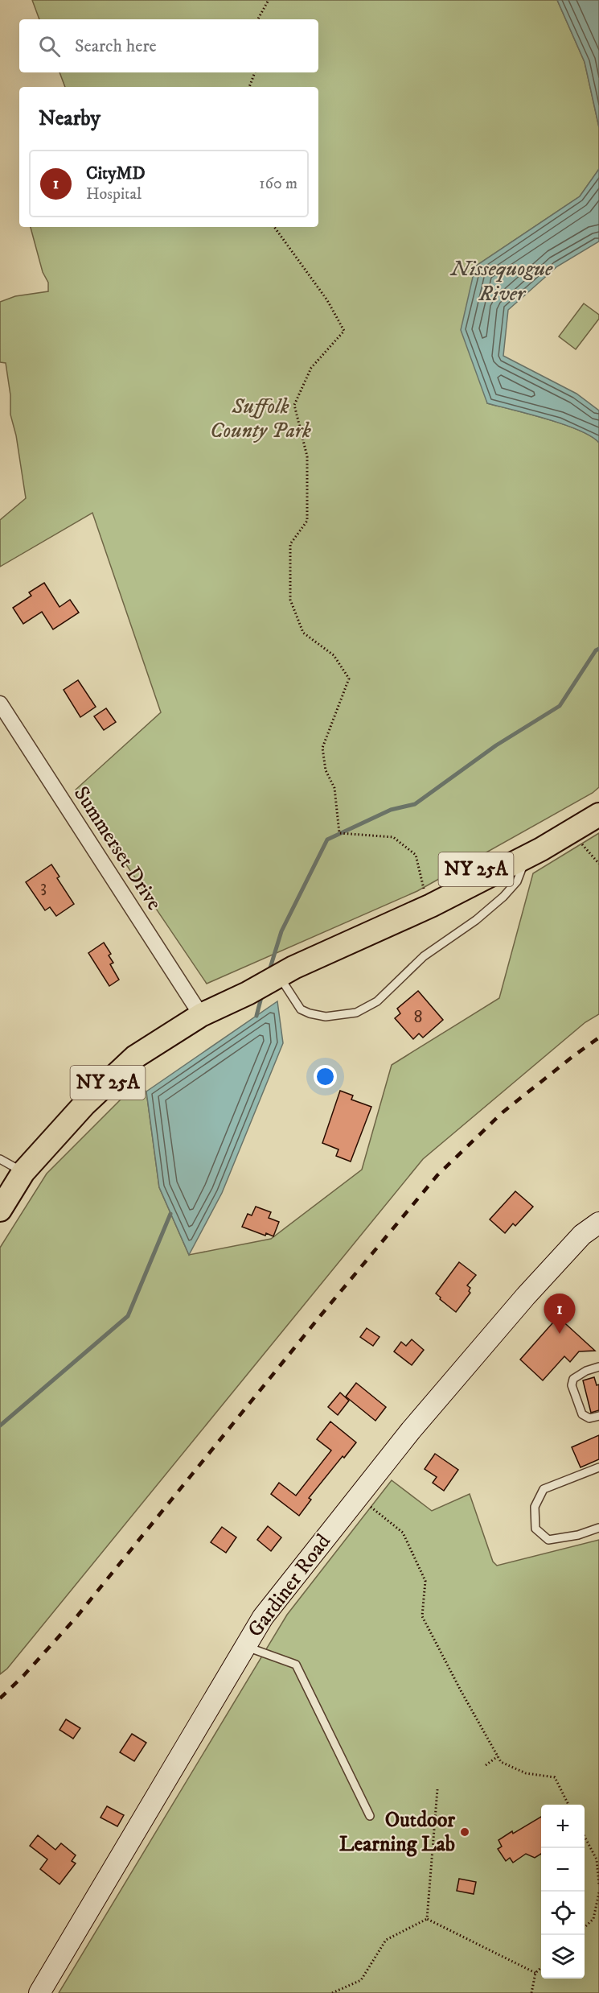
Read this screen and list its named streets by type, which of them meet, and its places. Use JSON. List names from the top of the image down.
{
  "streets": {
    "main road": ["NY 25A", "Gardiner Road"],
    "street": ["Summerset Drive"]
  },
  "crossings": [
    ["Summerset Drive", "NY 25A"]
  ],
  "water": ["Nissequogue River"],
  "parks": ["Suffolk County Park"],
  "places": ["Outdoor Learning Lab"],
  "house_numbers": ["3", "8"],
  "page": {
    "search": "Search here",
    "heading": "Nearby",
    "list": [
      {
        "mark": "1",
        "name": "CityMD",
        "note": "Hospital",
        "value": "160 m"
      }
    ],
    "pins": "1",
    "map_buttons": ["+", "−"]
  }
}
